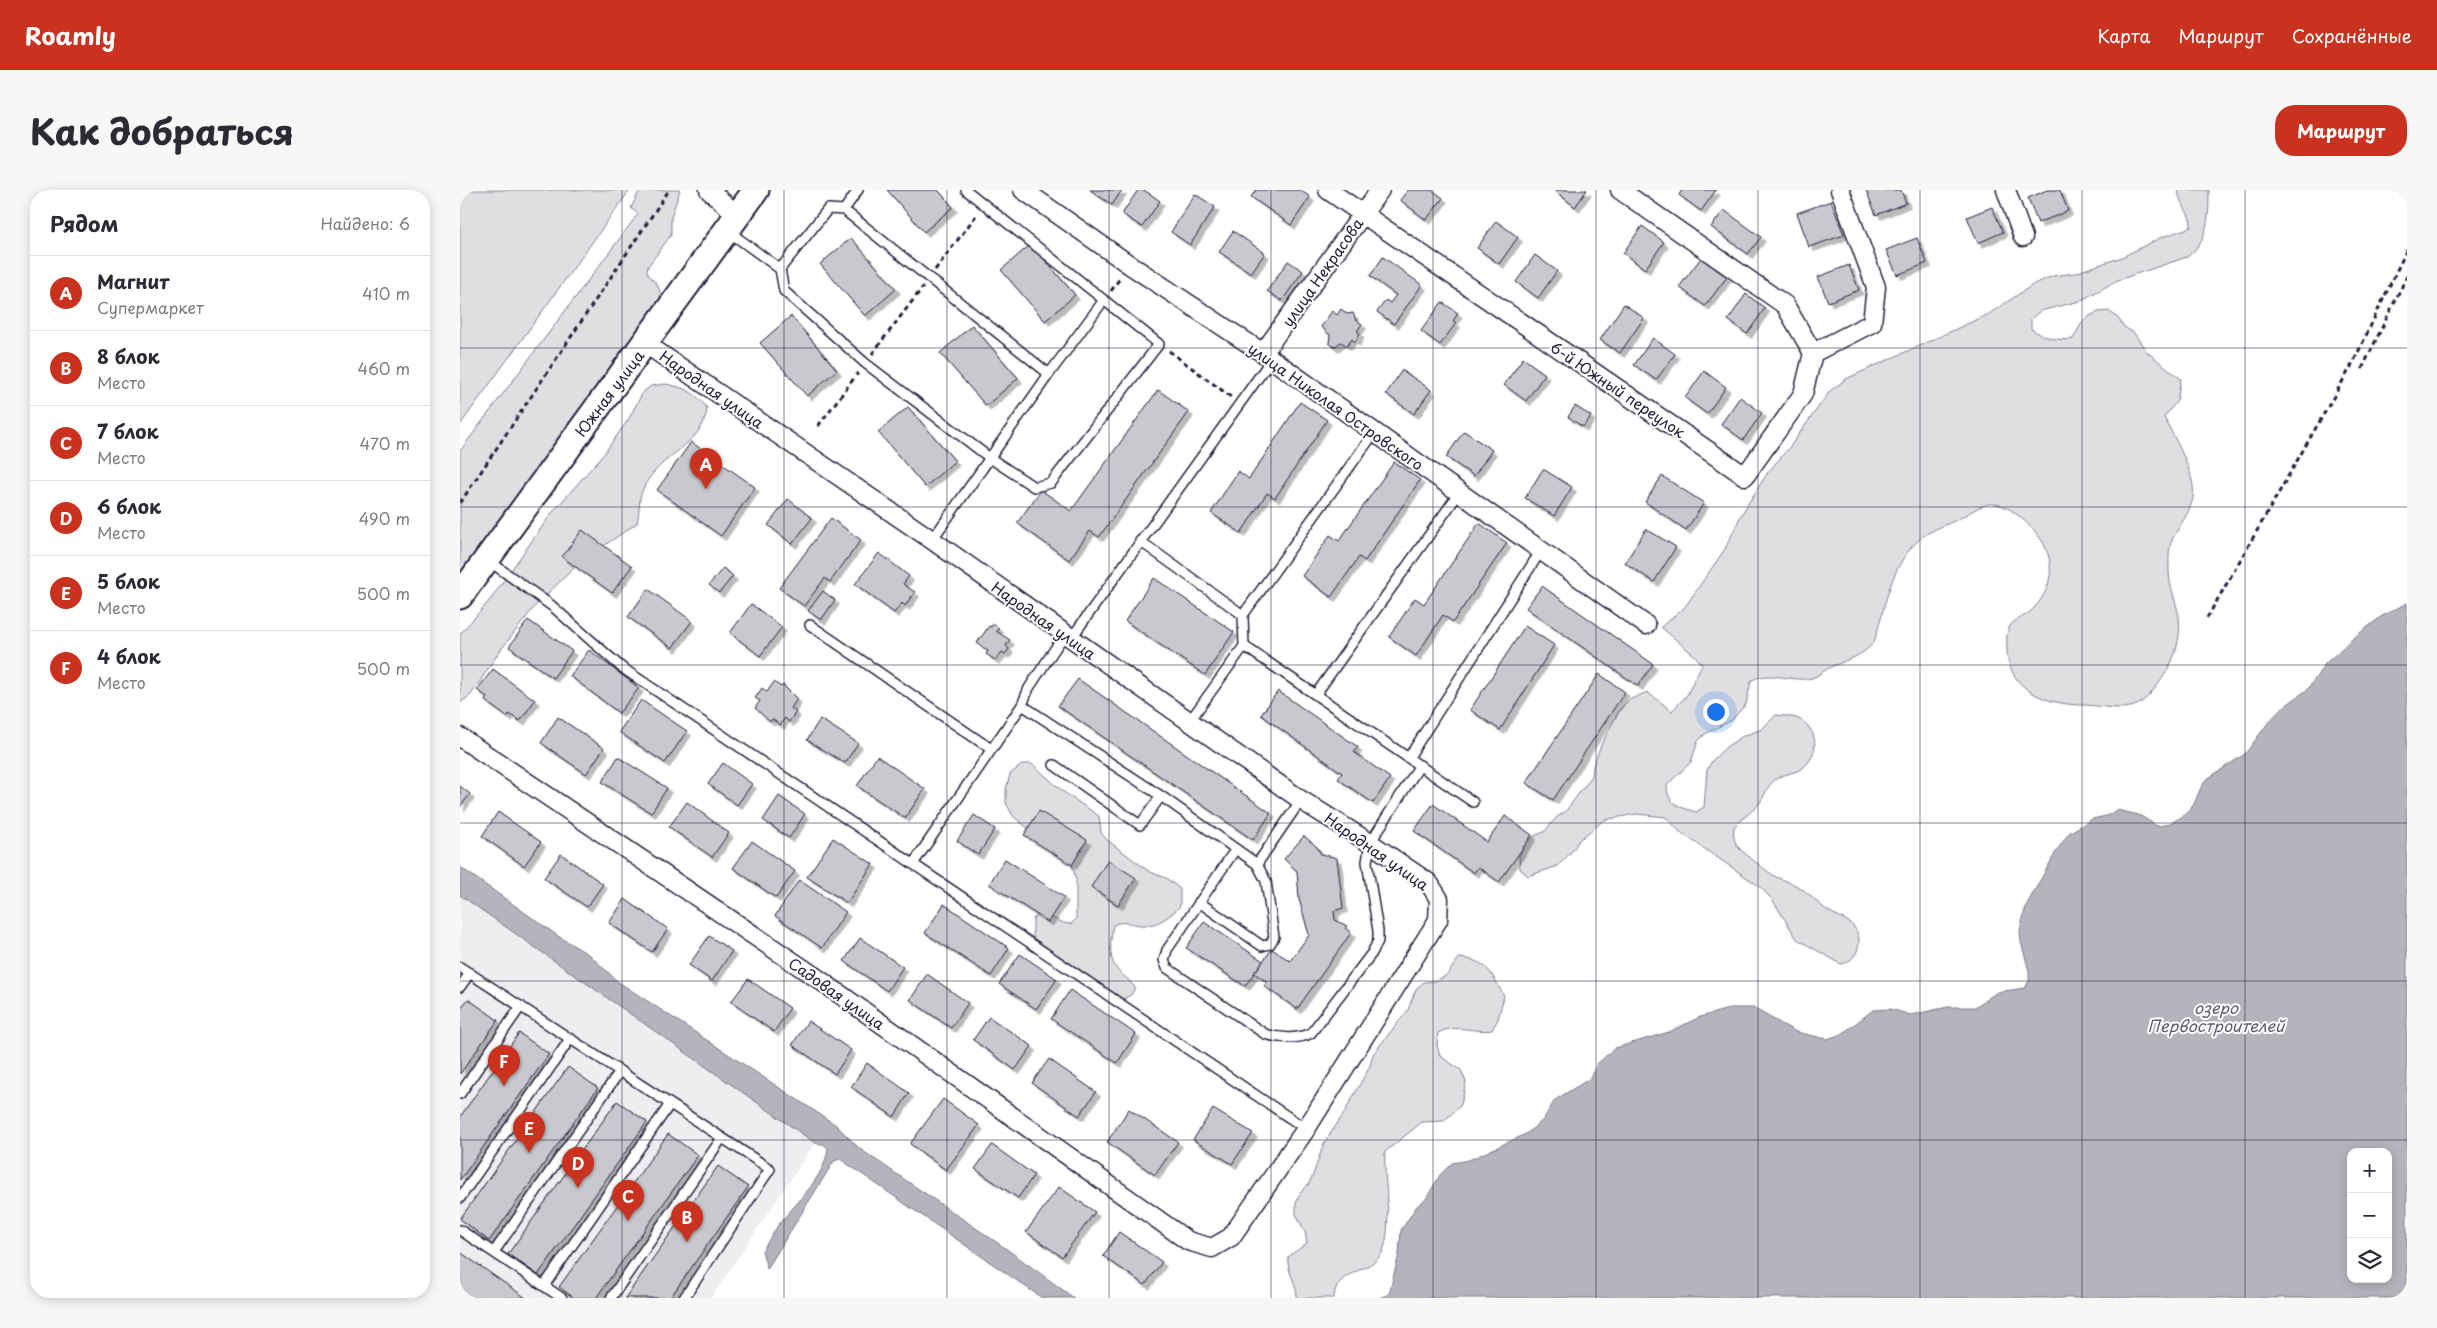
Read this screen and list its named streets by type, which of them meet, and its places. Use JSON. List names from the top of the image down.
{
  "streets": {
    "street": [
      "улица Некрасова",
      "Народная улица",
      "6-й Южный переулок",
      "Южная улица",
      "улица Николая Островского",
      "Садовая улица"
    ]
  },
  "crossings": [
    ["улица Некрасова", "6-й Южный переулок"],
    ["улица Некрасова", "улица Николая Островского"],
    ["Народная улица", "Южная улица"],
    ["Народная улица", "Садовая улица"]
  ],
  "water": ["озеро Первостроителей"],
  "page": {
    "header": "Roamly",
    "nav": ["Карта", "Маршрут", "Сохранённые"],
    "title": "Как добраться",
    "buttons": "Маршрут",
    "heading": ["Рядом", "Найдено: 6"],
    "list": [
      {
        "mark": "A",
        "name": "Магнит",
        "note": "Супермаркет",
        "value": "410 m"
      },
      {
        "mark": "B",
        "name": "8 блок",
        "note": "Место",
        "value": "460 m"
      },
      {
        "mark": "C",
        "name": "7 блок",
        "note": "Место",
        "value": "470 m"
      },
      {
        "mark": "D",
        "name": "6 блок",
        "note": "Место",
        "value": "490 m"
      },
      {
        "mark": "E",
        "name": "5 блок",
        "note": "Место",
        "value": "500 m"
      },
      {
        "mark": "F",
        "name": "4 блок",
        "note": "Место",
        "value": "500 m"
      }
    ],
    "pins": [
      "A",
      "F",
      "E",
      "D",
      "C",
      "B"
    ],
    "map_buttons": ["+", "−"]
  }
}
